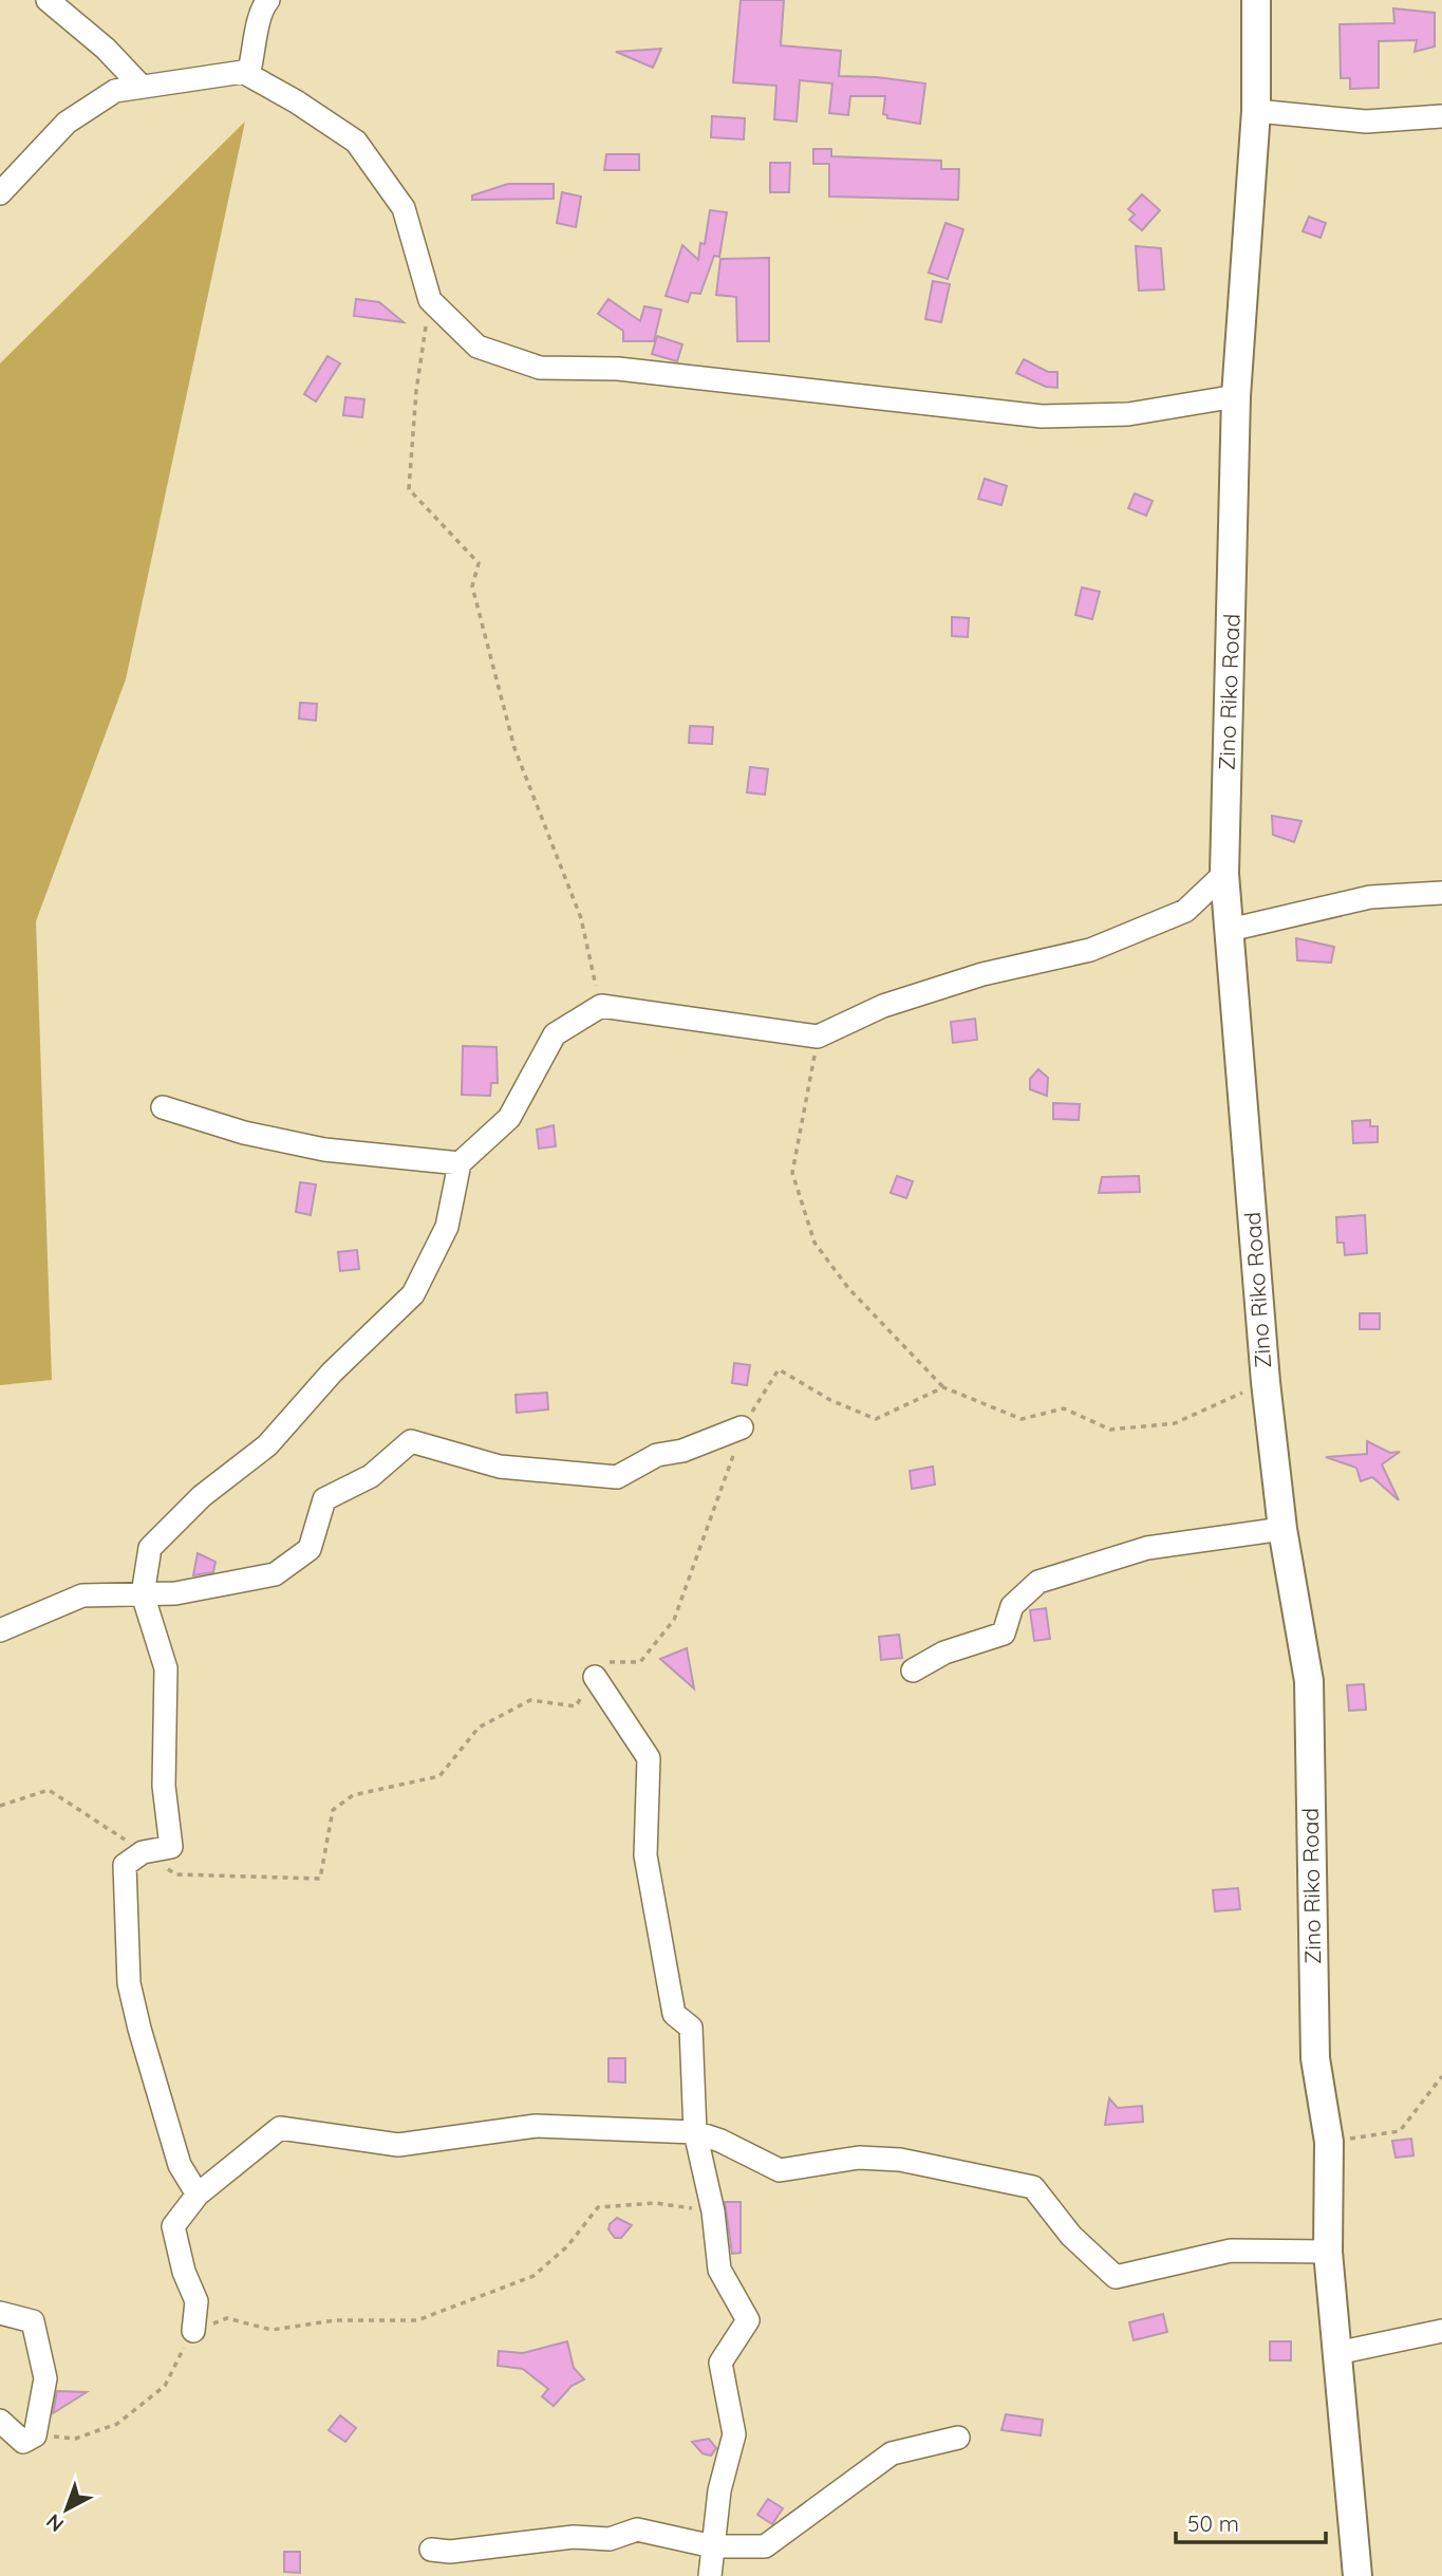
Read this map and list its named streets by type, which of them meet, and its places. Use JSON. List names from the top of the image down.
{
  "streets": {
    "street": ["Zino Riko Road"]
  },
  "scale_bar": "50 m",
  "north": "bottom left"
}
